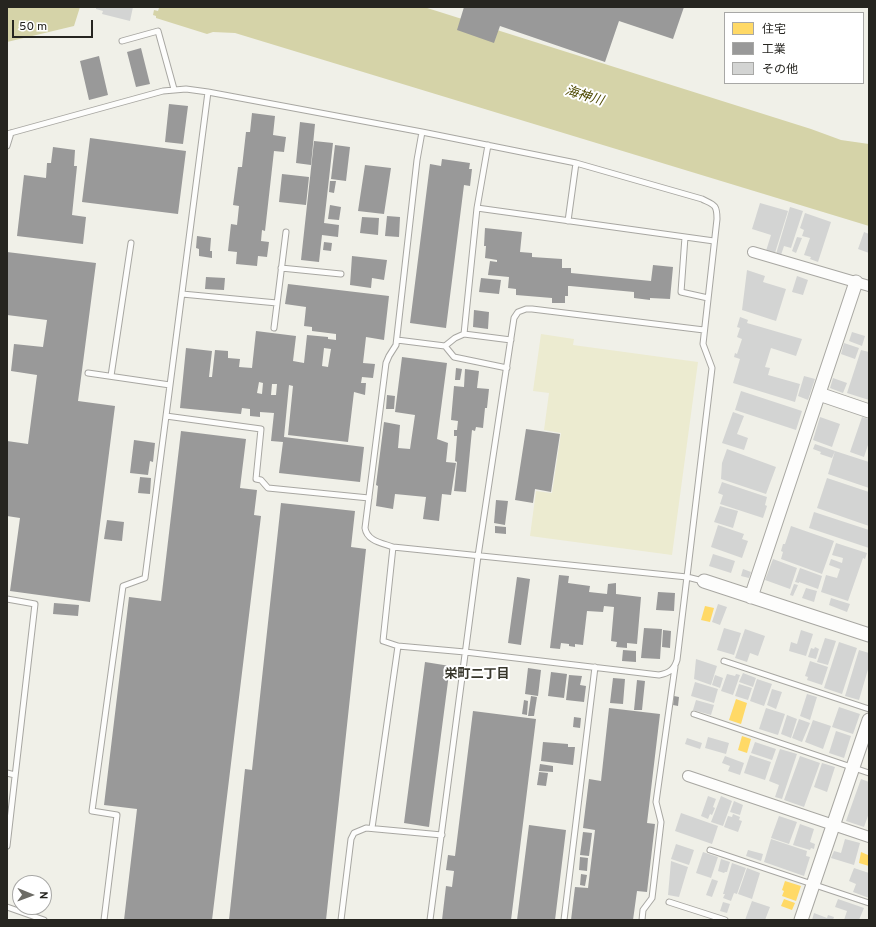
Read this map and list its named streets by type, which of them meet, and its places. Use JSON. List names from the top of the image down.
{
  "districts": ["栄町二丁目"],
  "water": ["海神川"],
  "legend": ["住宅", "工業", "その他"],
  "scale_bar": "50 m",
  "north": "right"
}
